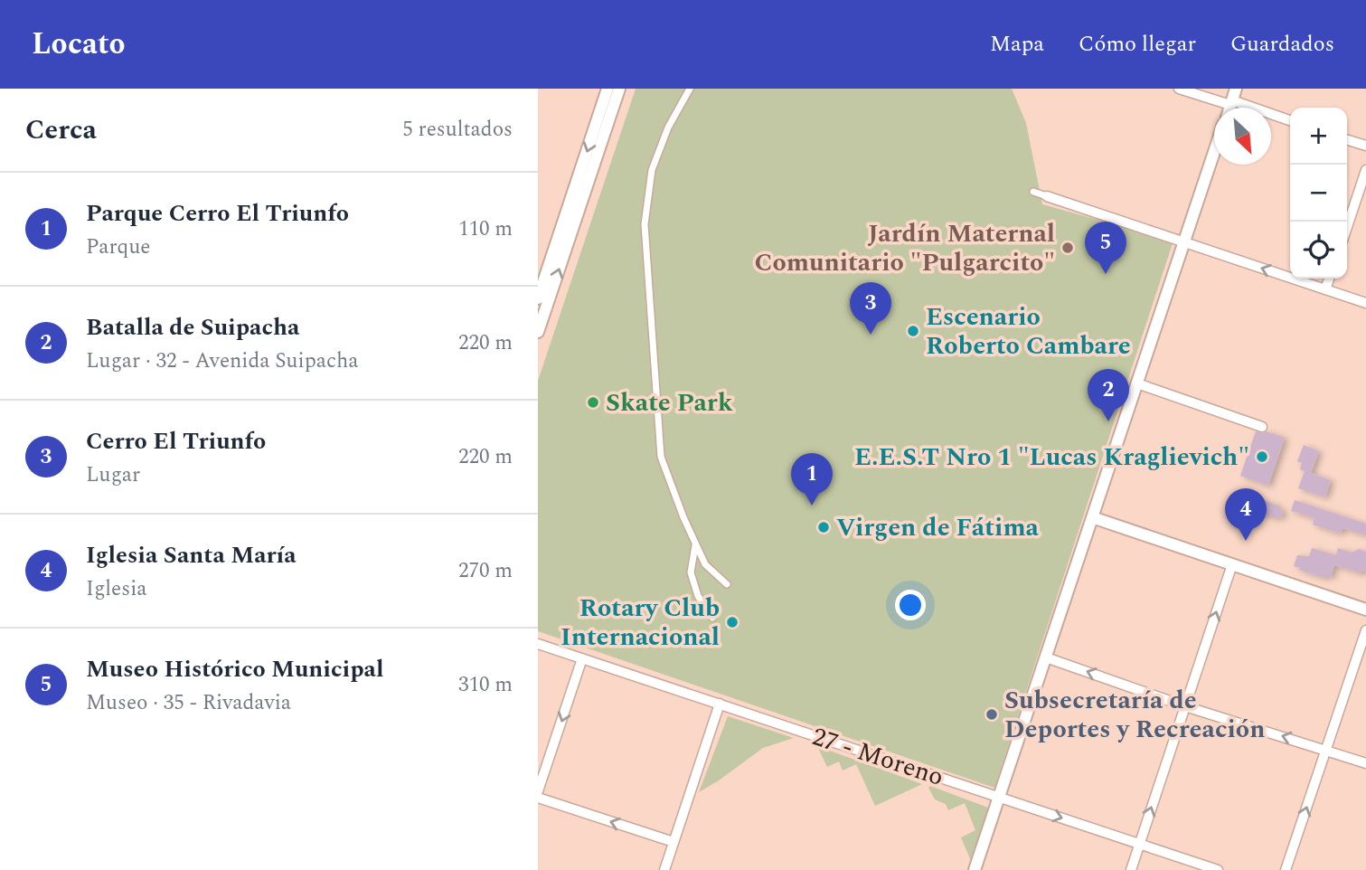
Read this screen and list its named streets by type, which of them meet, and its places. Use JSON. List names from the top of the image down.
{
  "streets": {
    "street": ["27 - Moreno"]
  },
  "places": [
    "Jardín Maternal Comunitario \"Pulgarcito\"",
    "Escenario Roberto Cambare",
    "Skate Park",
    "E.E.S.T Nro 1 \"Lucas Kraglievich\"",
    "Virgen de Fátima",
    "Rotary Club Internacional",
    "Subsecretaría de Deportes y Recreación"
  ],
  "north": "bottom right",
  "page": {
    "header": "Locato",
    "nav": ["Mapa", "Cómo llegar", "Guardados"],
    "heading": ["Cerca", "5 resultados"],
    "map_buttons": ["+", "−"],
    "list": [
      {
        "mark": "1",
        "name": "Parque Cerro El Triunfo",
        "note": "Parque",
        "value": "110 m"
      },
      {
        "mark": "2",
        "name": "Batalla de Suipacha",
        "note": "Lugar · 32 - Avenida Suipacha",
        "value": "220 m"
      },
      {
        "mark": "3",
        "name": "Cerro El Triunfo",
        "note": "Lugar",
        "value": "220 m"
      },
      {
        "mark": "4",
        "name": "Iglesia Santa María",
        "note": "Iglesia",
        "value": "270 m"
      },
      {
        "mark": "5",
        "name": "Museo Histórico Municipal",
        "note": "Museo · 35 - Rivadavia",
        "value": "310 m"
      }
    ],
    "pins": [
      "5",
      "3",
      "2",
      "1",
      "4"
    ]
  }
}
